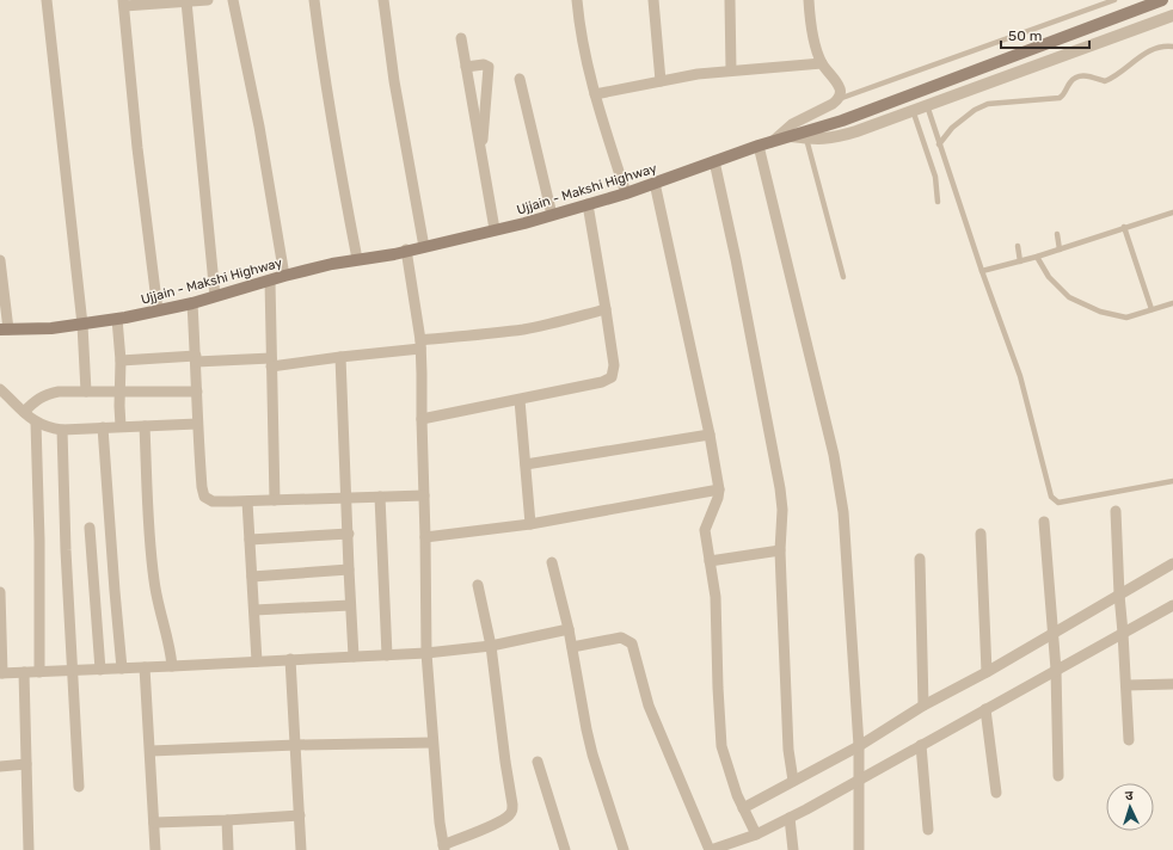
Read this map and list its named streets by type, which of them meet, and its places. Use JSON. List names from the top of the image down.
{
  "streets": {
    "main road": ["Ujjain - Makshi Highway"]
  },
  "scale_bar": "50 m",
  "north": "top"
}
